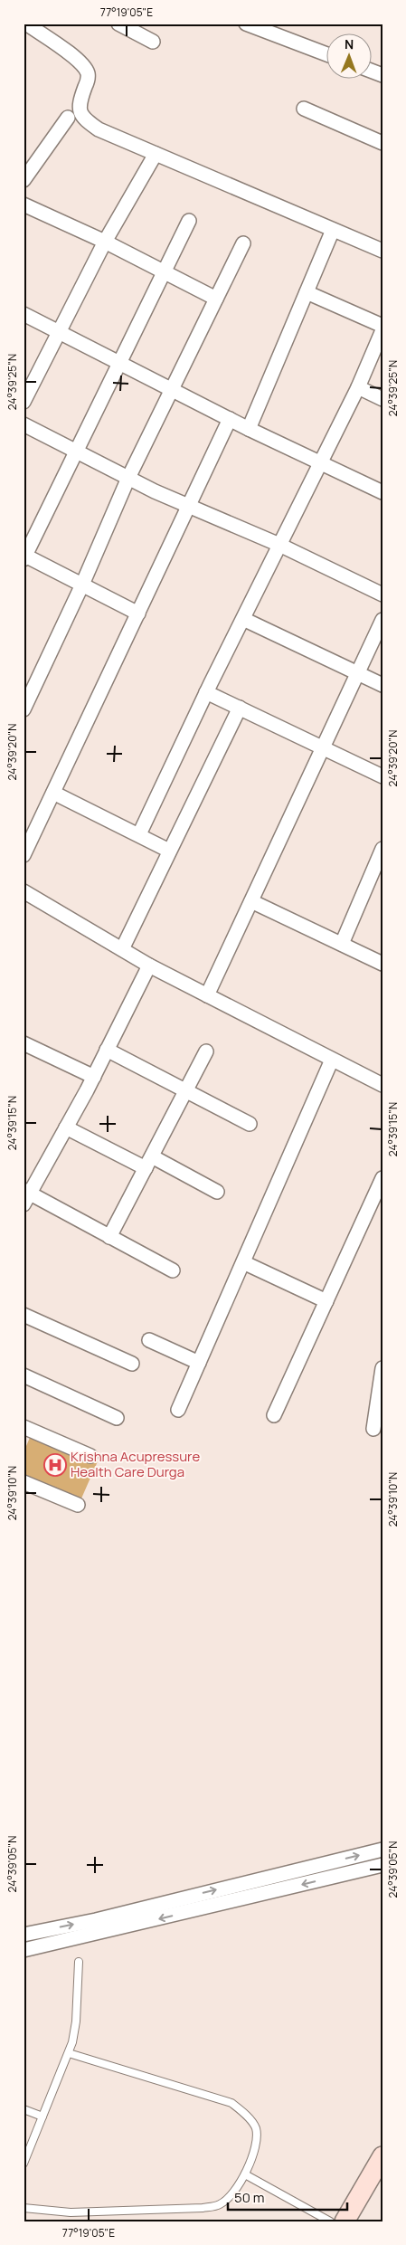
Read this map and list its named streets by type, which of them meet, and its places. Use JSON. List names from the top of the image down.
{
  "places": {
    "hospital": ["Krishna Acupressure Health Care Durga"]
  },
  "scale_bar": "50 m",
  "north": "top",
  "coordinates": [
    "77°19'05\"E",
    "24°39'25\"N",
    "24°39'20\"N",
    "24°39'15\"N",
    "24°39'10\"N",
    "24°39'05\"N"
  ]
}
